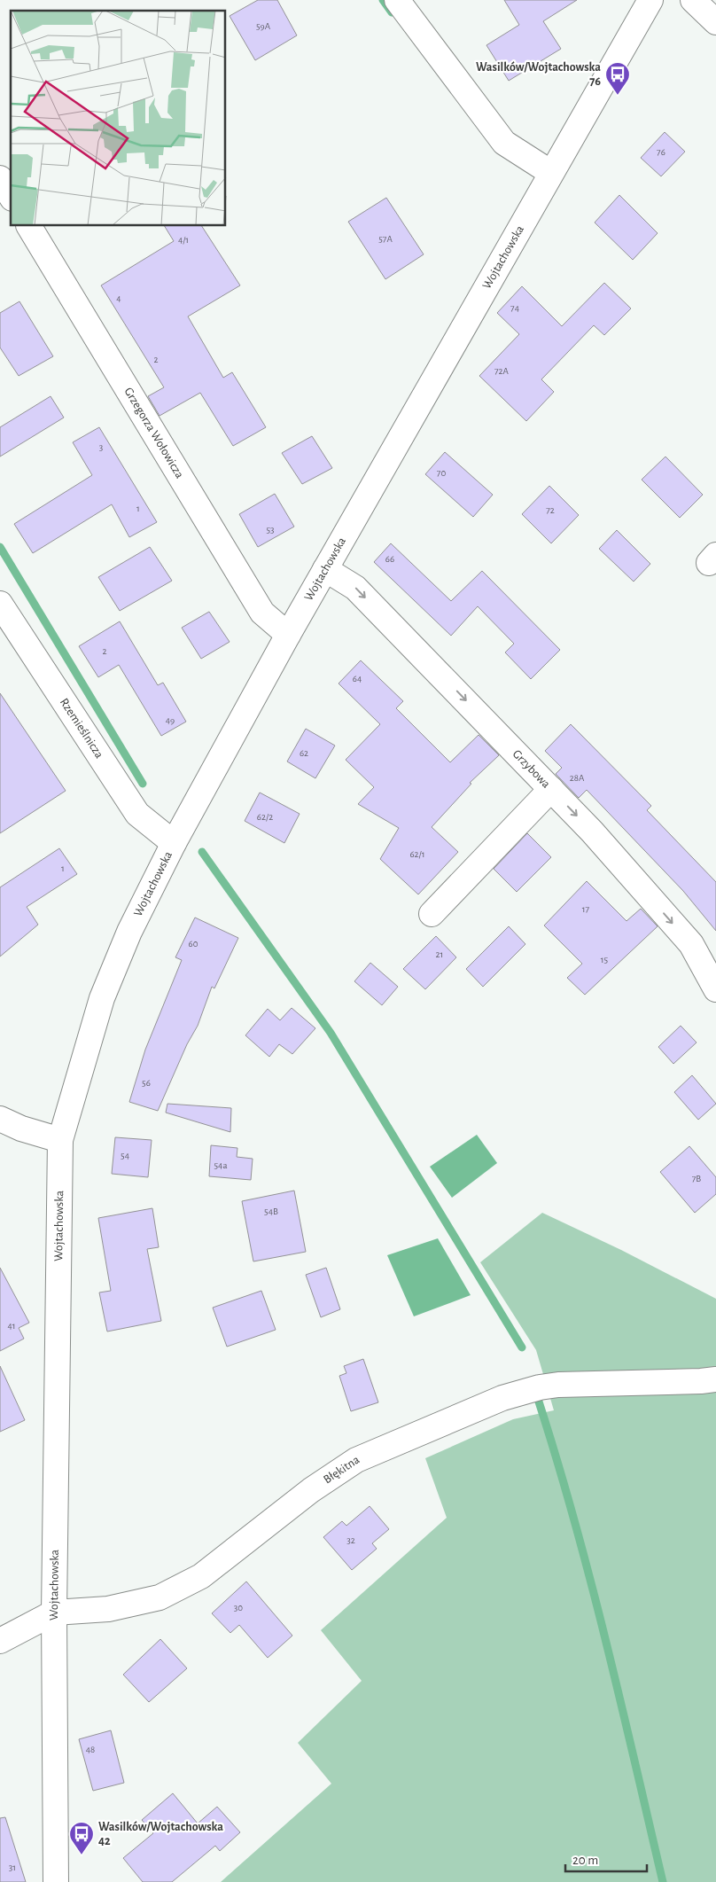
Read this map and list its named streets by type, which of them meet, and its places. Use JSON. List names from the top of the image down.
{
  "streets": {
    "street": [
      "Wojtachowska",
      "Grzegorza Wołowicza",
      "Rzemieślnicza",
      "Grzybowa",
      "Błękitna"
    ]
  },
  "crossings": [
    ["Wojtachowska", "Grzegorza Wołowicza"],
    ["Wojtachowska", "Rzemieślnicza"],
    ["Wojtachowska", "Grzybowa"],
    ["Wojtachowska", "Błękitna"]
  ],
  "one_way": ["Grzybowa"],
  "places": {
    "bus stop": ["Wasilków/Wojtachowska 76", "Wasilków/Wojtachowska 42"]
  },
  "house_numbers": [
    "59A",
    "76",
    "57A",
    "4/1",
    "4",
    "74",
    "2",
    "72A",
    "3",
    "70",
    "1",
    "72",
    "53",
    "66",
    "2",
    "64",
    "49",
    "62",
    "28A",
    "62/2",
    "62/1",
    "1",
    "17",
    "60",
    "21",
    "15",
    "56",
    "54",
    "54a",
    "7B",
    "54B",
    "41",
    "32",
    "30",
    "48",
    "31"
  ],
  "scale_bar": "20 m"
}
